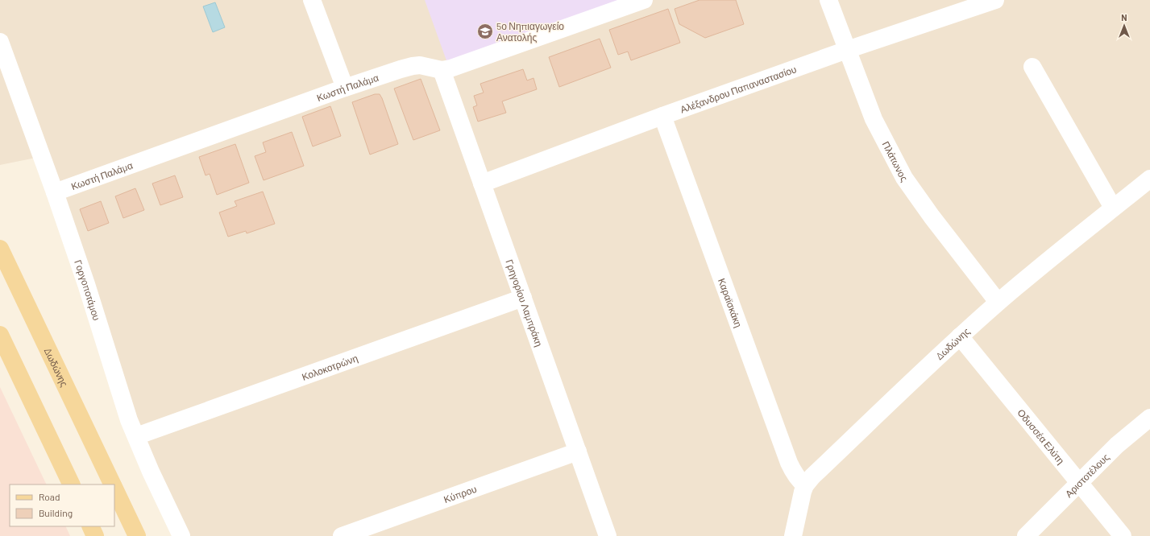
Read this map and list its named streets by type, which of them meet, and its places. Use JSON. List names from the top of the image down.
{
  "streets": {
    "main road": ["Δωδώνης"],
    "street": [
      "Κωστή Παλάμα",
      "Αλέξανδρου Παπαναστασίου",
      "Πλάτωνος",
      "Γοργοποτάμου",
      "Γρηγορίου Λαμπράκη",
      "Καραϊσκάκη",
      "Κολοκοτρώνη",
      "Οδυσσέα Ελύτη",
      "Αριστοτέλους",
      "Κύπρου"
    ]
  },
  "crossings": [
    ["Κωστή Παλάμα", "Γοργοποτάμου"],
    ["Κωστή Παλάμα", "Γρηγορίου Λαμπράκη"],
    ["Αλέξανδρου Παπαναστασίου", "Πλάτωνος"],
    ["Αλέξανδρου Παπαναστασίου", "Γρηγορίου Λαμπράκη"],
    ["Αλέξανδρου Παπαναστασίου", "Καραϊσκάκη"],
    ["Πλάτωνος", "Δωδώνης"],
    ["Γοργοποτάμου", "Κολοκοτρώνη"],
    ["Γρηγορίου Λαμπράκη", "Κολοκοτρώνη"],
    ["Γρηγορίου Λαμπράκη", "Κύπρου"],
    ["Καραϊσκάκη", "Δωδώνης"],
    ["Δωδώνης", "Οδυσσέα Ελύτη"],
    ["Οδυσσέα Ελύτη", "Αριστοτέλους"]
  ],
  "places": {
    "school or university": ["5ο Νηπιαγωγείο Ανατολής"]
  },
  "legend": ["Road", "Building"],
  "north": "top"
}
